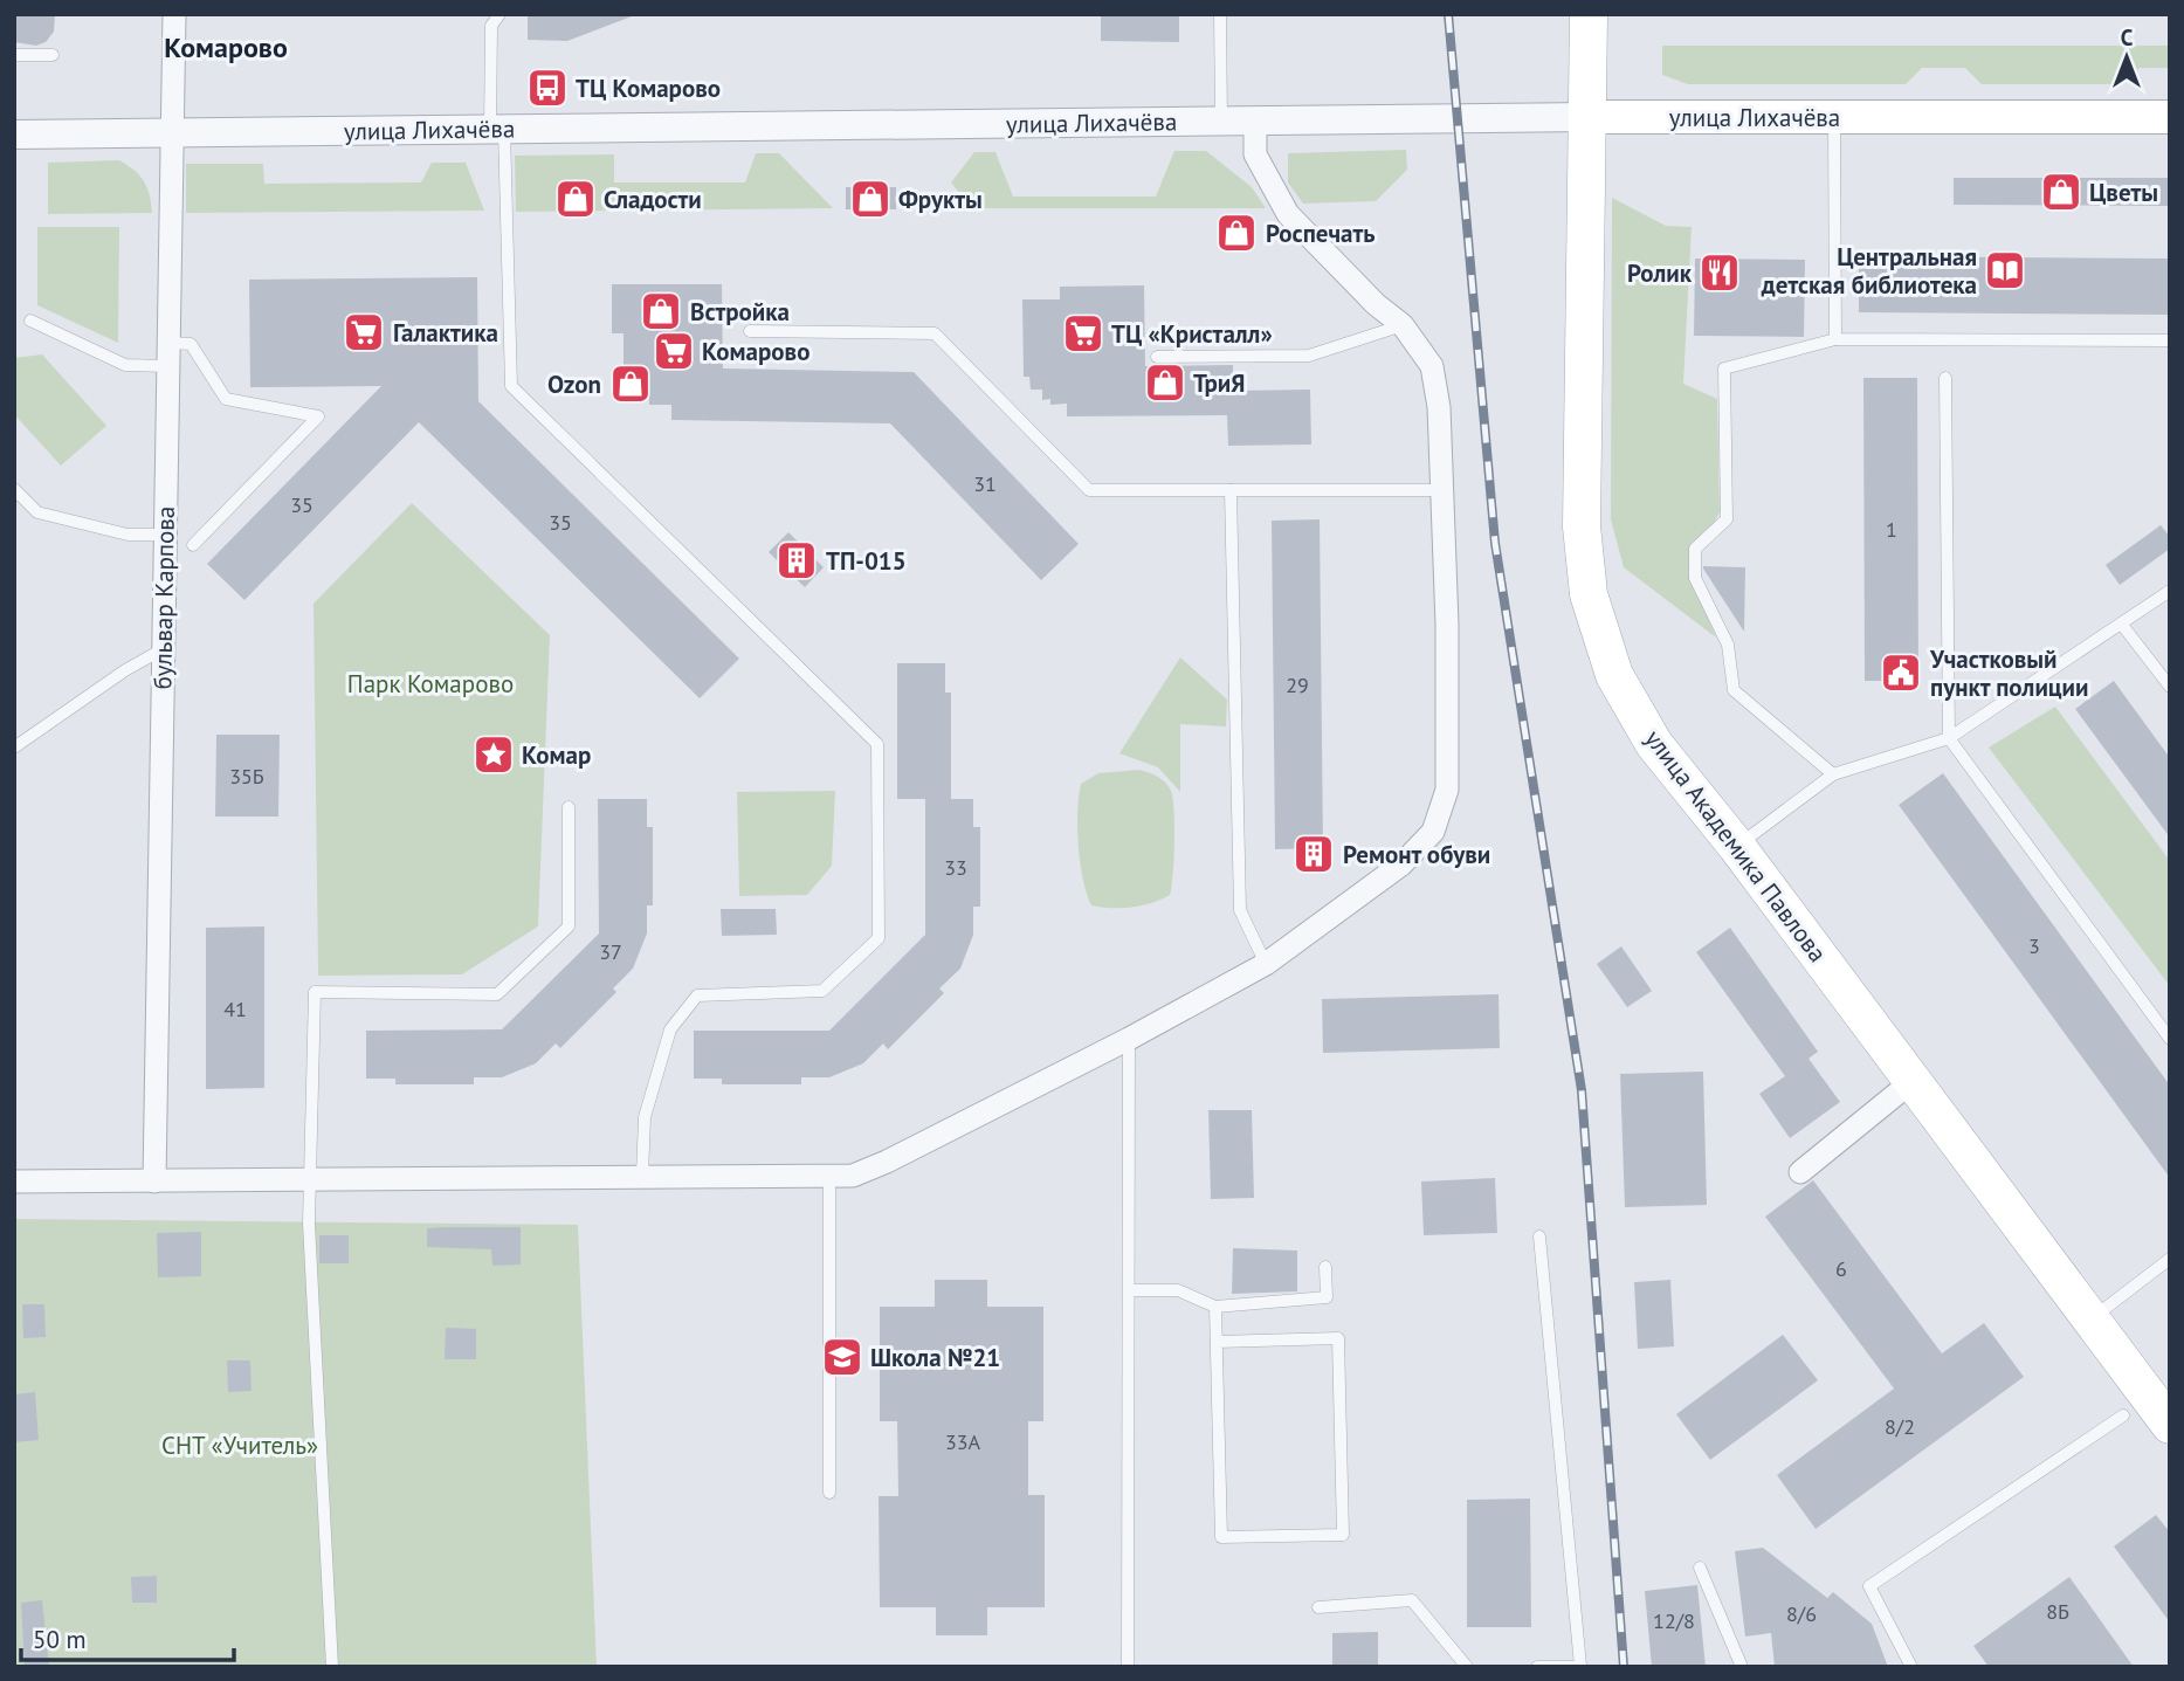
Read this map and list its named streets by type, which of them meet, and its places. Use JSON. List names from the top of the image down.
{
  "streets": {
    "main road": ["улица Лихачёва", "улица Академика Павлова"],
    "street": ["бульвар Карпова"]
  },
  "crossings": [
    ["улица Лихачёва", "бульвар Карпова"],
    ["улица Лихачёва", "улица Академика Павлова"]
  ],
  "districts": ["Комарово"],
  "parks": ["Парк Комарово", "СНТ «Учитель»"],
  "places": {
    "bus stop": ["ТЦ Комарово"],
    "shop": [
      "Цветы",
      "Сладости",
      "Фрукты",
      "Роспечать",
      "Встройка",
      "ТриЯ",
      "Ozon"
    ],
    "library": ["Центральная детская библиотека"],
    "restaurant": ["Ролик"],
    "supermarket": ["Галактика", "ТЦ «Кристалл»", "Комарово"],
    "building": ["ТП-015", "Ремонт обуви"],
    "public building": ["Участковый пункт полиции"],
    "place": ["Комар"],
    "school or university": ["Школа №21"]
  },
  "house_numbers": [
    "31",
    "35",
    "35",
    "1",
    "29",
    "35Б",
    "33",
    "3",
    "37",
    "41",
    "6",
    "8/2",
    "33А",
    "8Б",
    "8/6",
    "12/8"
  ],
  "scale_bar": "50 m",
  "north": "top"
}
